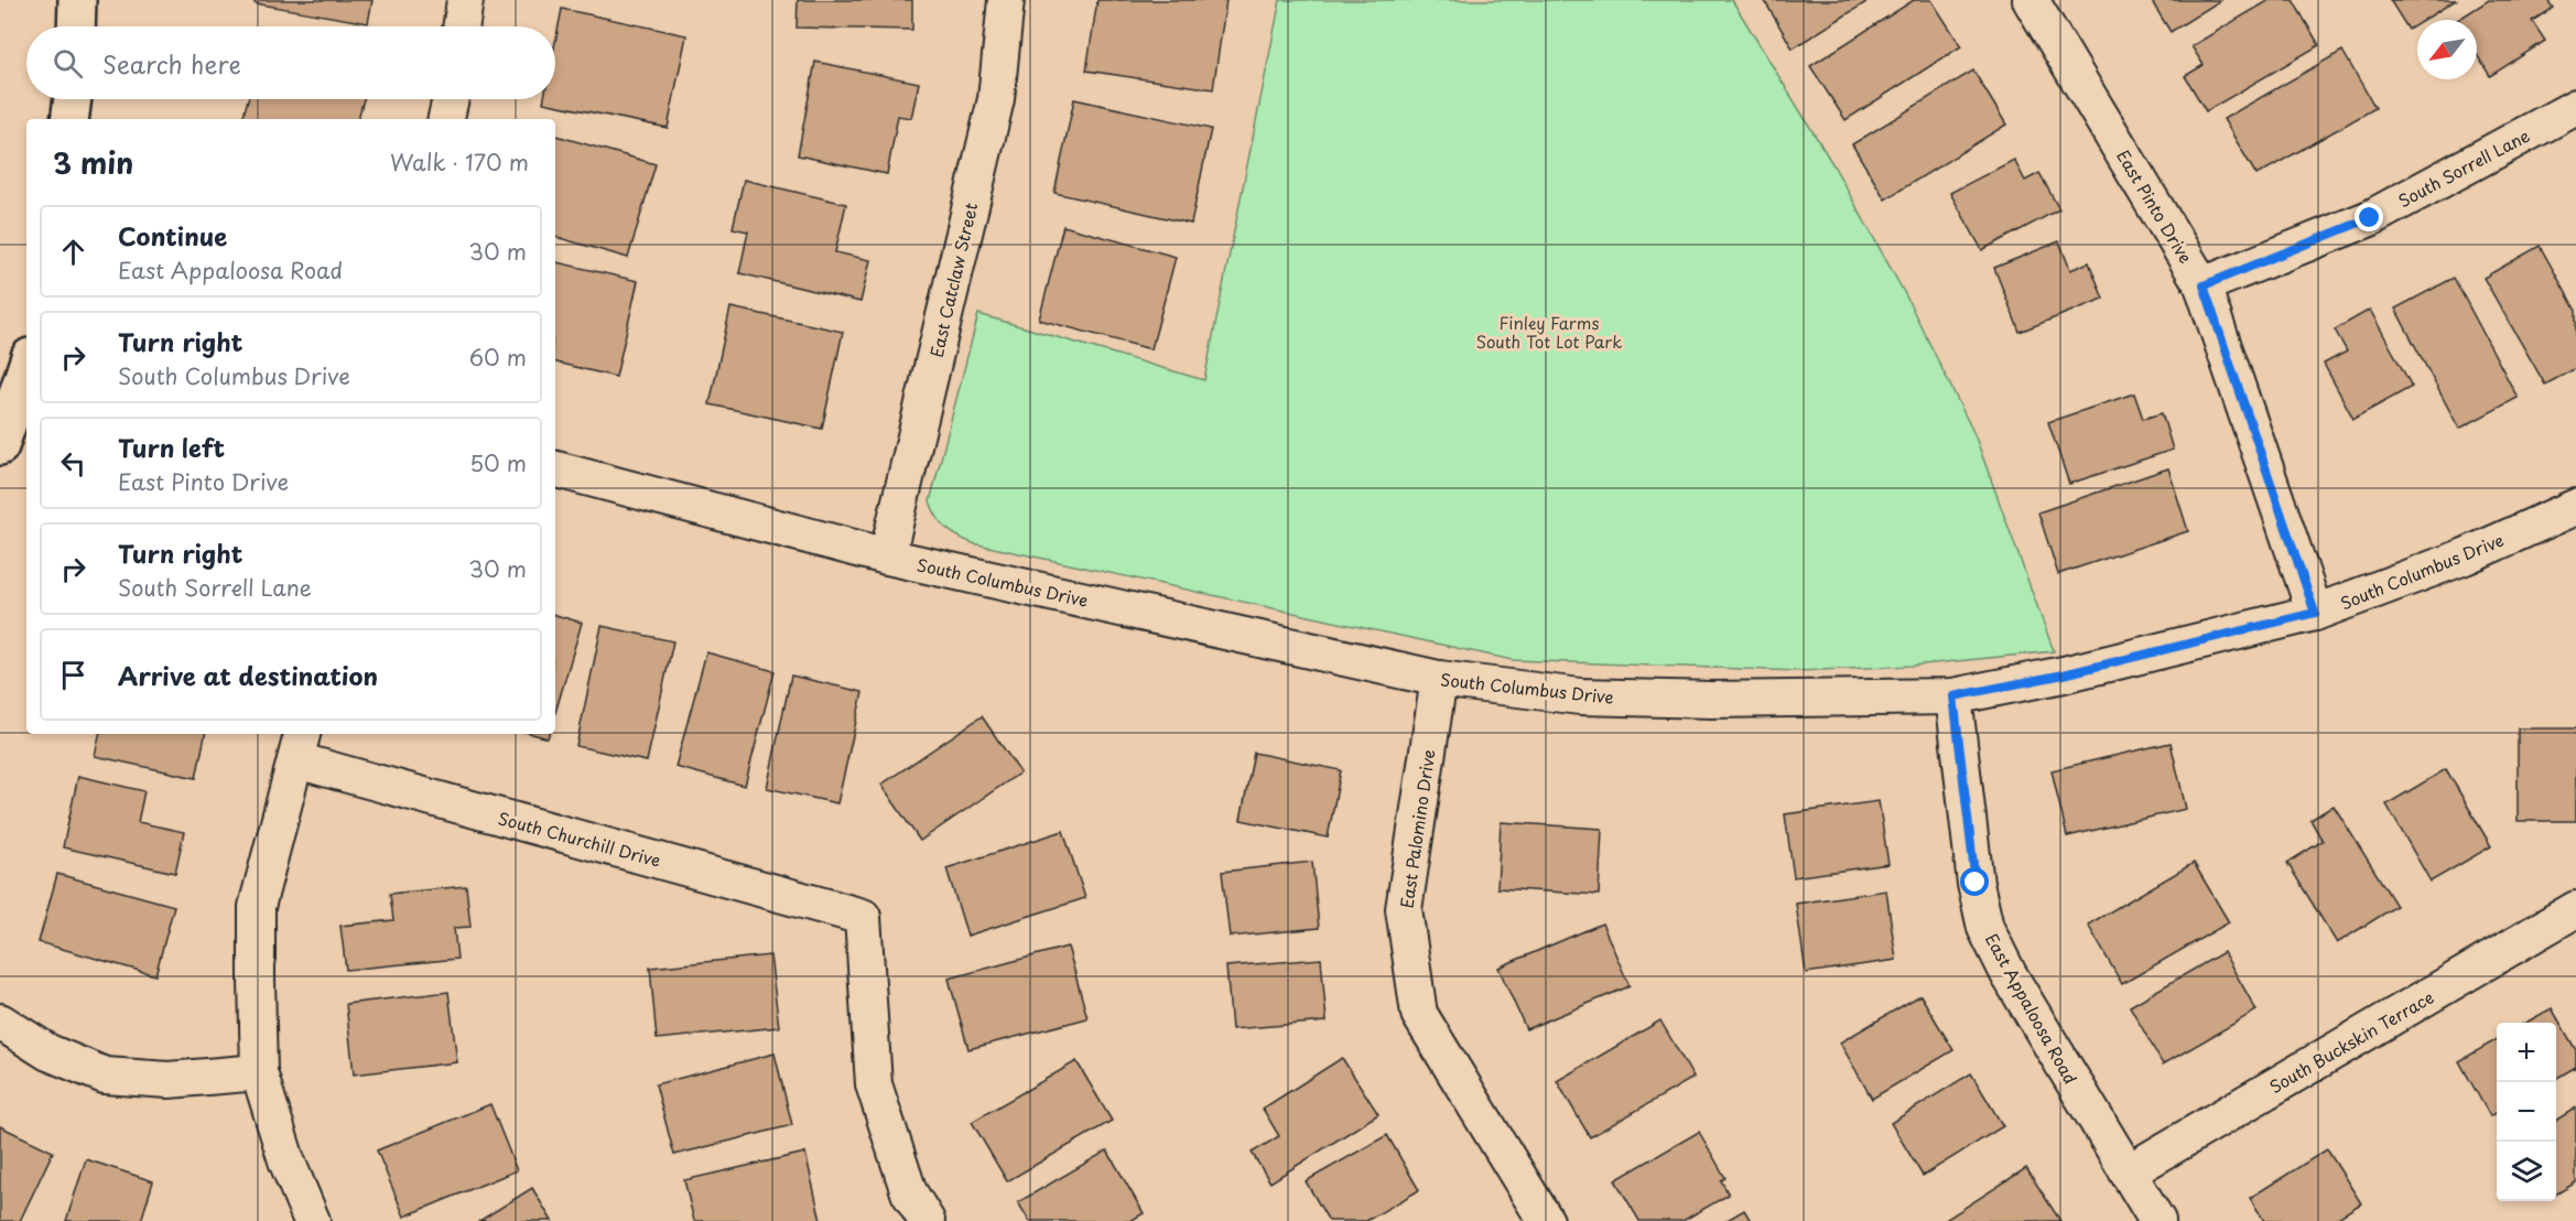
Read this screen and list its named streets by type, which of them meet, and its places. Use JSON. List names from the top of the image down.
{
  "streets": {
    "street": [
      "South Sorrell Lane",
      "East Pinto Drive",
      "East Catclaw Street",
      "South Columbus Drive",
      "East Palomino Drive",
      "South Churchill Drive",
      "East Appaloosa Road",
      "South Buckskin Terrace"
    ]
  },
  "crossings": [
    ["South Sorrell Lane", "East Pinto Drive"],
    ["East Pinto Drive", "South Columbus Drive"],
    ["East Catclaw Street", "South Columbus Drive"],
    ["South Columbus Drive", "East Palomino Drive"],
    ["South Columbus Drive", "East Appaloosa Road"],
    ["East Appaloosa Road", "South Buckskin Terrace"]
  ],
  "parks": ["Finley Farms South Tot Lot Park"],
  "north": "bottom left",
  "page": {
    "search": "Search here",
    "heading": ["3 min", "Walk · 170 m"],
    "list": [
      ["Continue", "East Appaloosa Road", "30 m"],
      ["Turn right", "South Columbus Drive", "60 m"],
      ["Turn left", "East Pinto Drive", "50 m"],
      ["Turn right", "South Sorrell Lane", "30 m"],
      "Arrive at destination"
    ],
    "map_buttons": ["+", "−"]
  }
}
